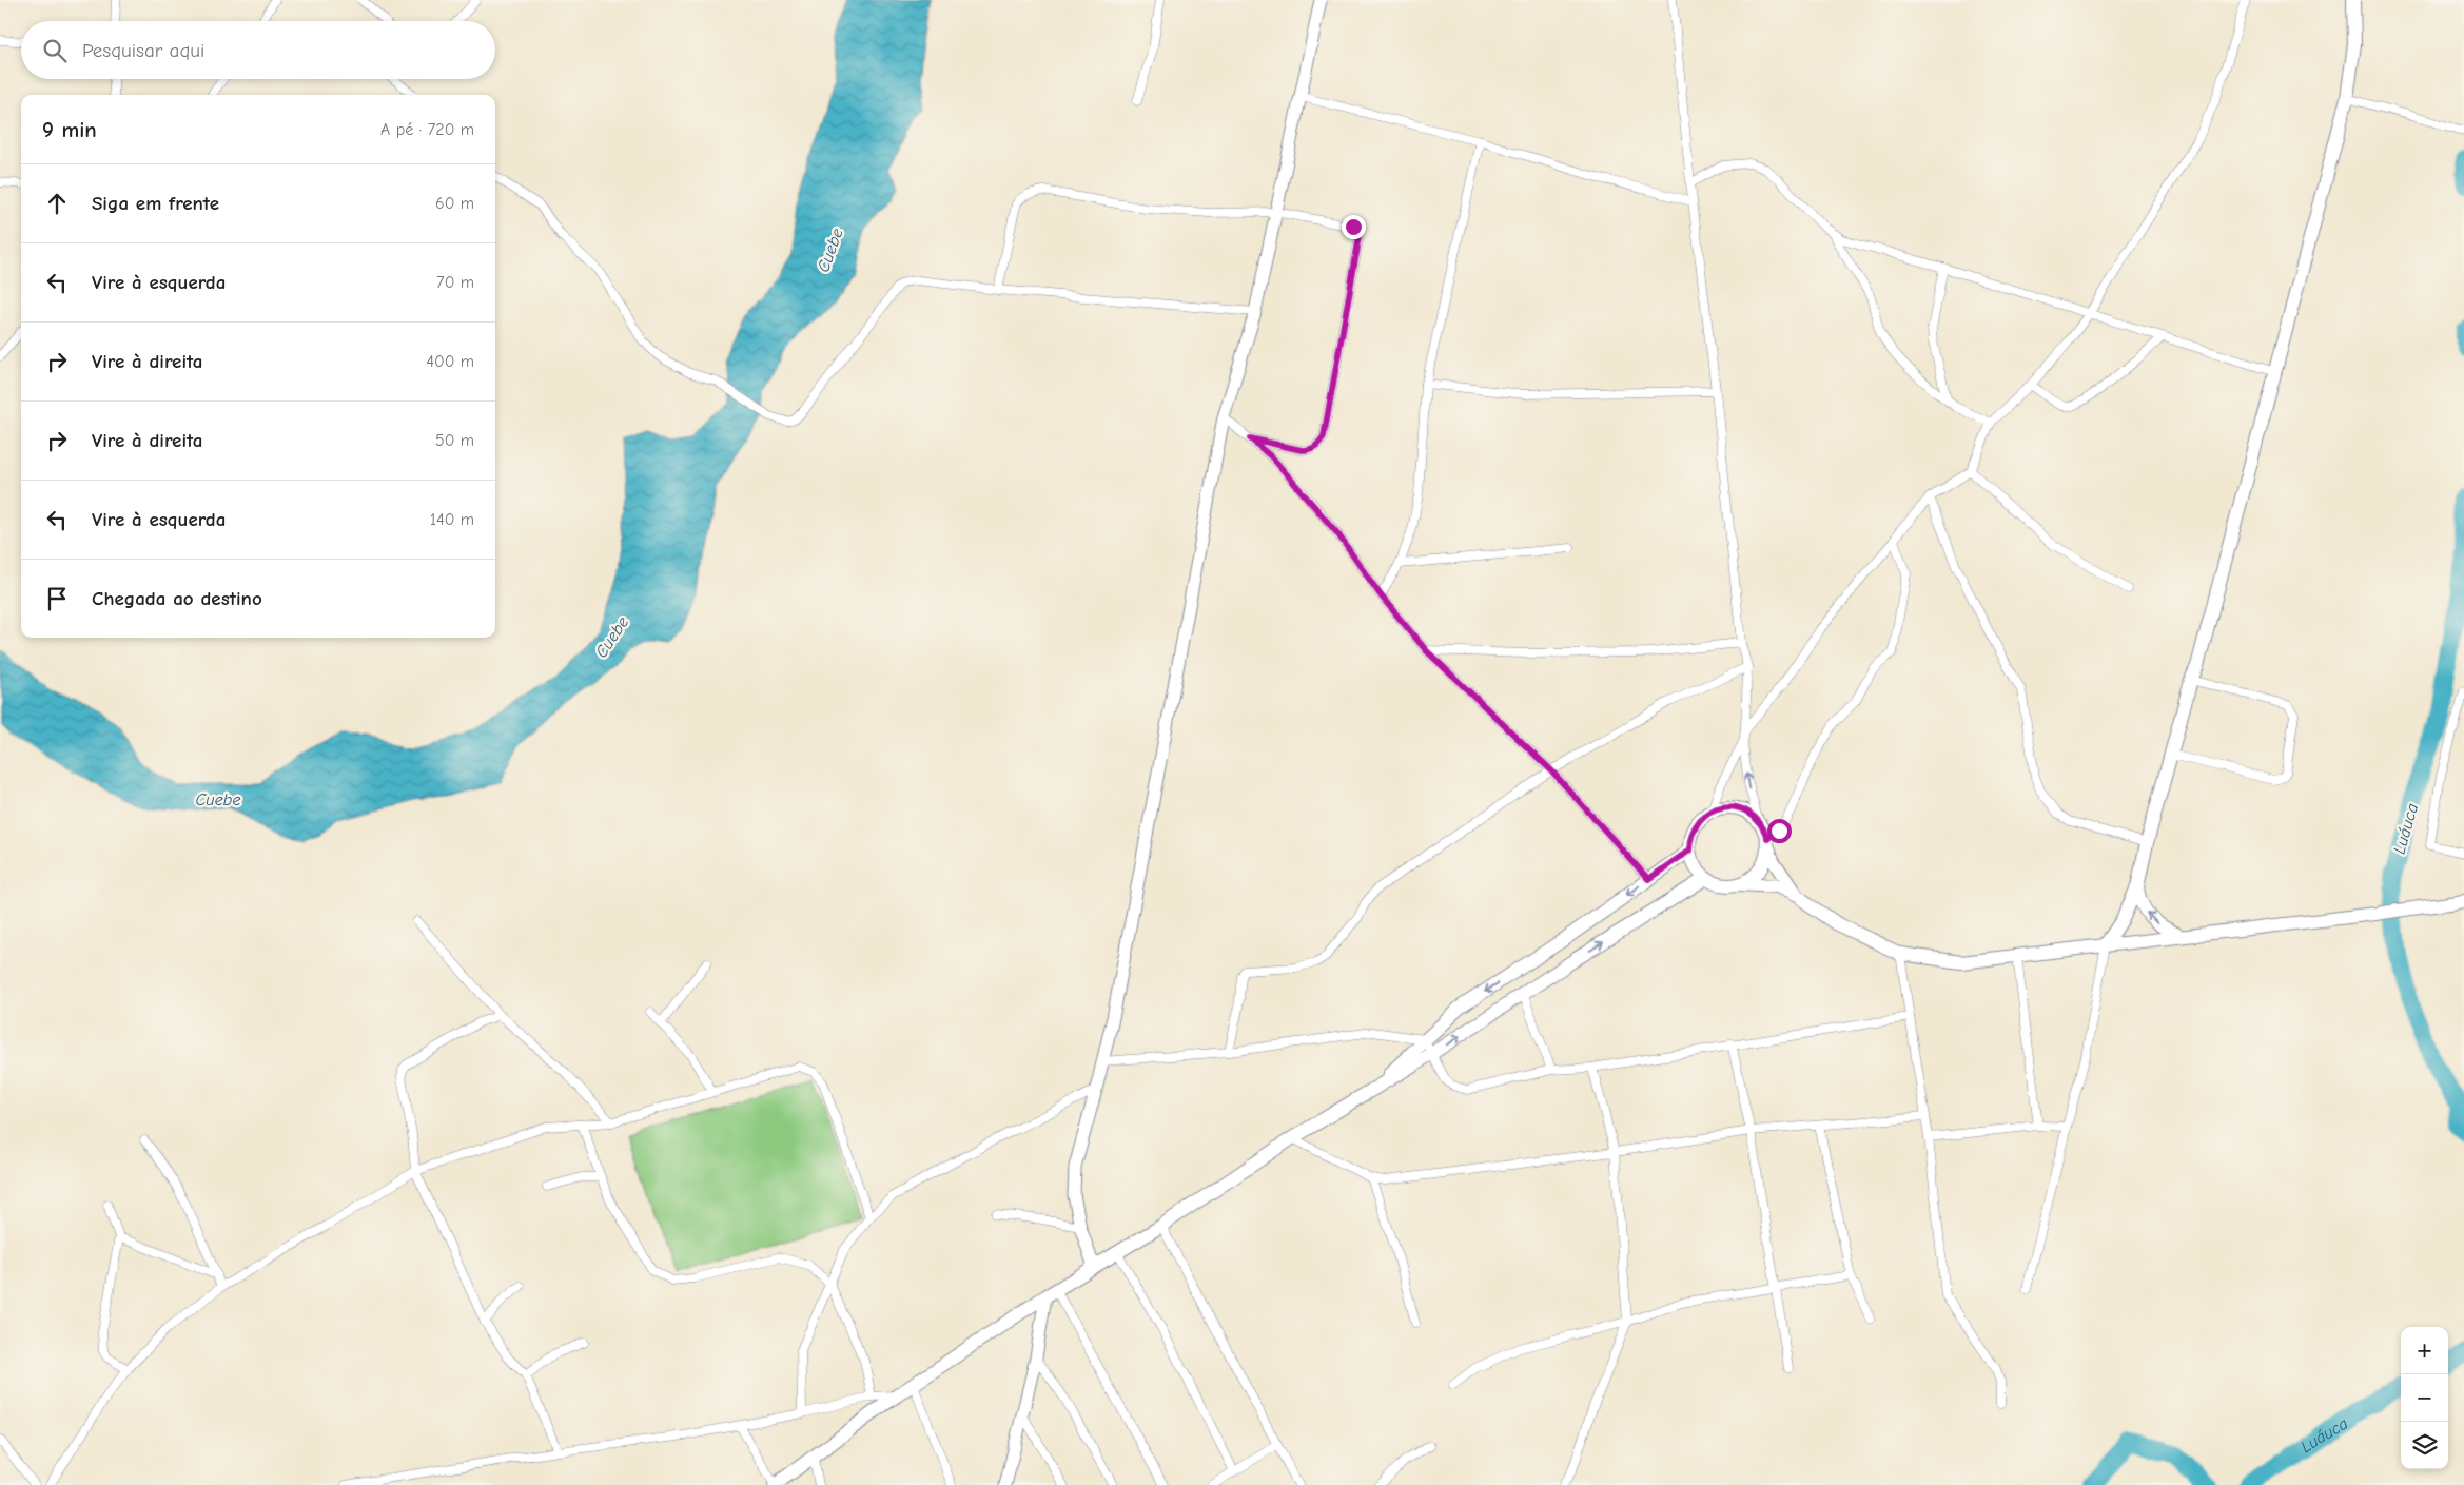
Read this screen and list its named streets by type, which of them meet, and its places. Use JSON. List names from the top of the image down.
{
  "water": ["Cuebe", "Luáuca"],
  "page": {
    "search": "Pesquisar aqui",
    "heading": ["9 min", "A pé · 720 m"],
    "list": [
      ["Siga em frente", "60 m"],
      ["Vire à esquerda", "70 m"],
      ["Vire à direita", "400 m"],
      ["Vire à direita", "50 m"],
      ["Vire à esquerda", "140 m"],
      "Chegada ao destino"
    ],
    "map_buttons": ["+", "−"]
  }
}
